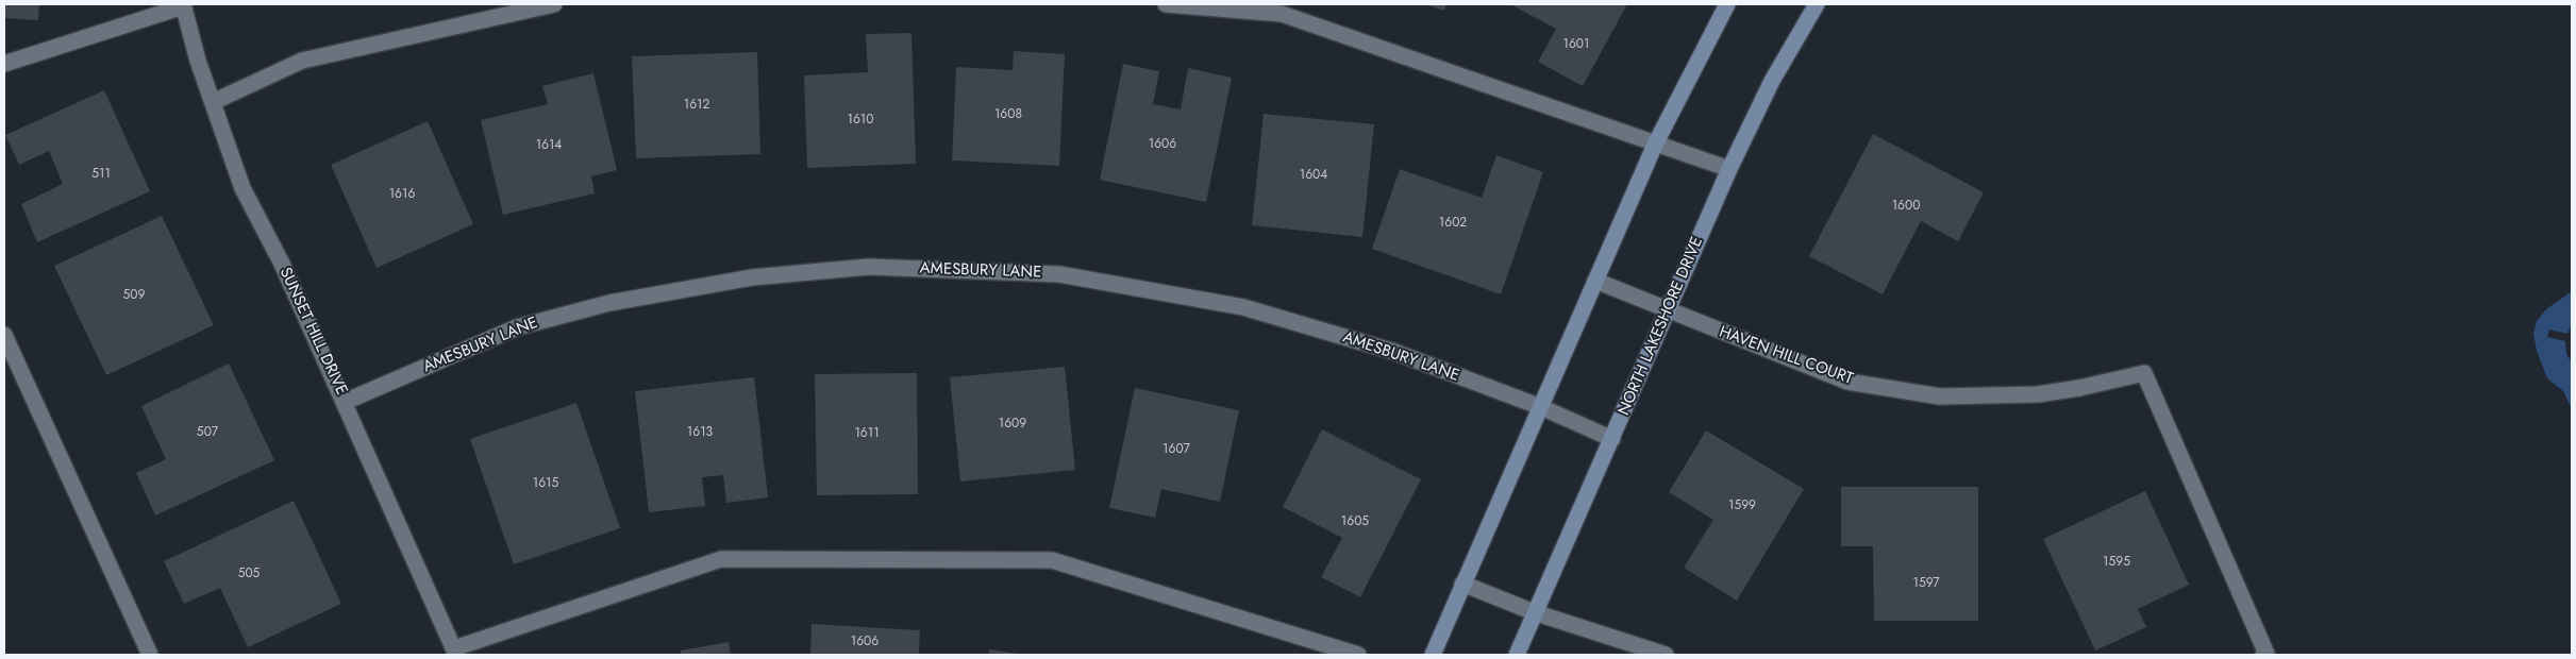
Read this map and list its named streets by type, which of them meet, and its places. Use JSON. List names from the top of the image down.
{
  "streets": {
    "main road": ["NORTH LAKESHORE DRIVE"],
    "street": ["AMESBURY LANE", "SUNSET HILL DRIVE", "HAVEN HILL COURT"]
  },
  "crossings": [
    ["AMESBURY LANE", "NORTH LAKESHORE DRIVE"],
    ["AMESBURY LANE", "SUNSET HILL DRIVE"],
    ["NORTH LAKESHORE DRIVE", "HAVEN HILL COURT"]
  ],
  "house_numbers": [
    "1601",
    "1612",
    "1608",
    "1610",
    "1606",
    "1614",
    "511",
    "1604",
    "1616",
    "1600",
    "1602",
    "509",
    "1609",
    "507",
    "1613",
    "1611",
    "1607",
    "1615",
    "1599",
    "1605",
    "1595",
    "505",
    "1597",
    "1606"
  ]
}
